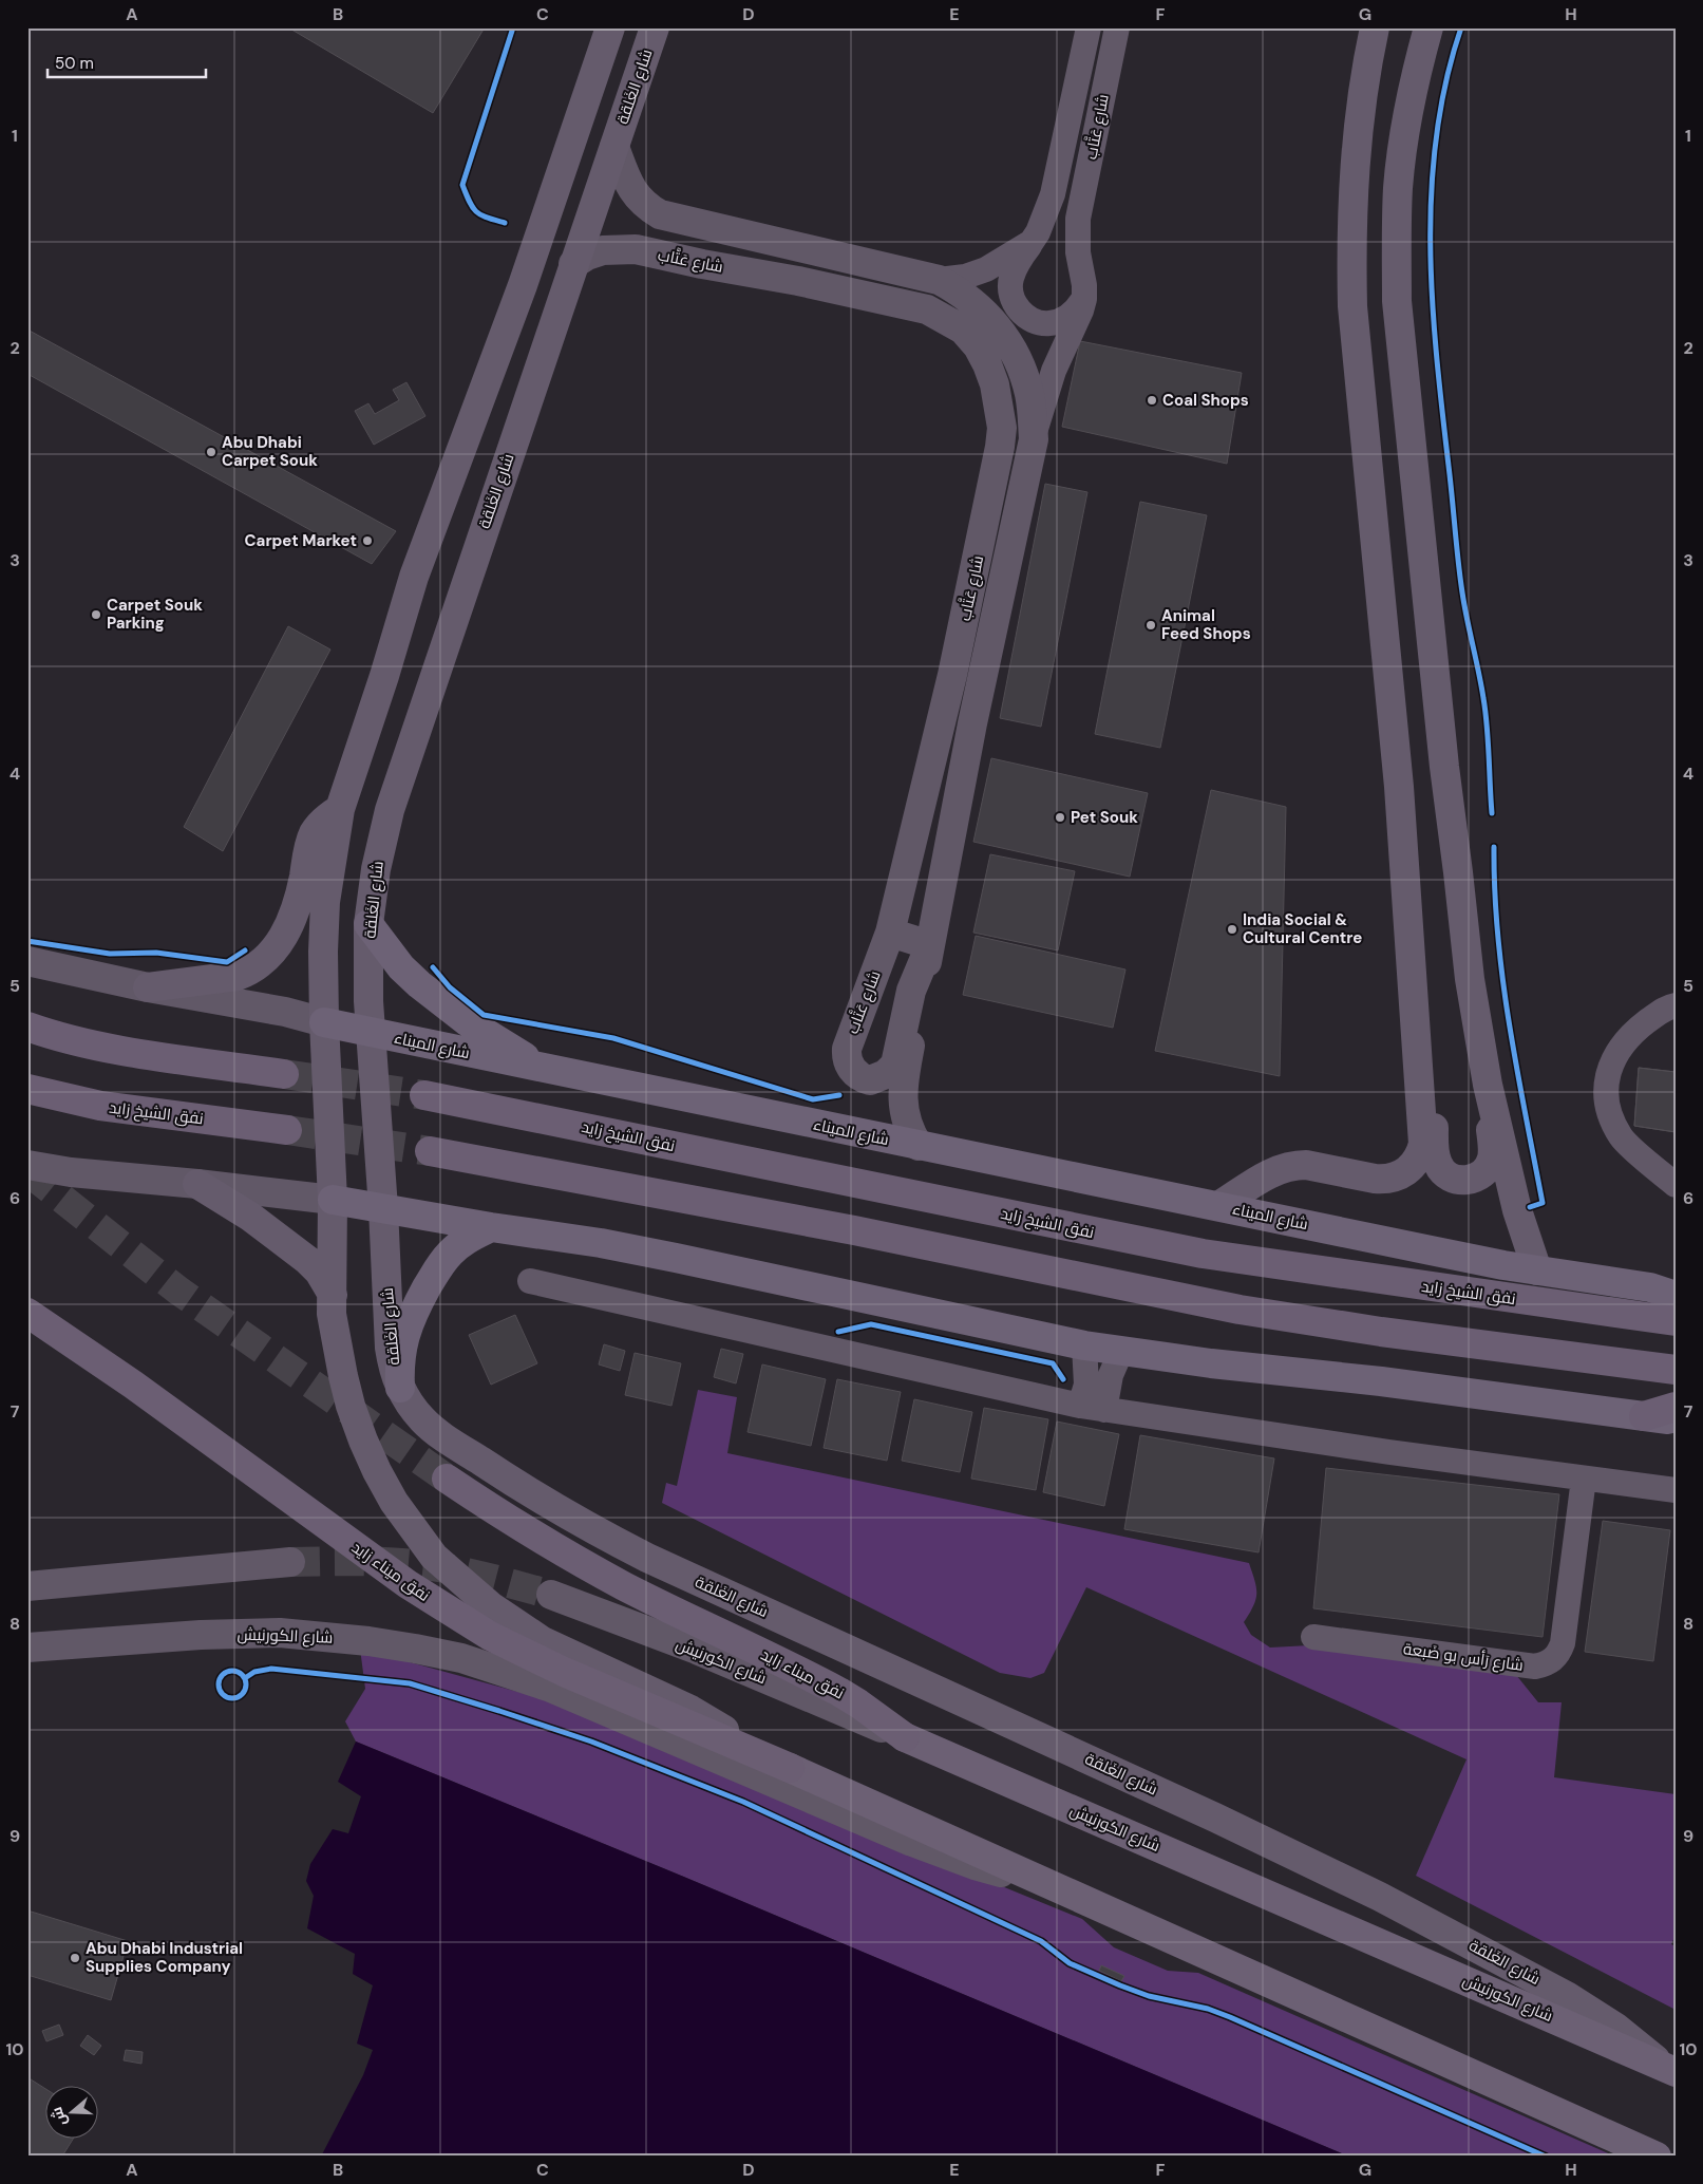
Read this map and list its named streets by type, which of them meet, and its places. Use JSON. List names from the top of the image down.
{
  "streets": {
    "highway": ["نفق الشيخ زايد", "نفق ميناء زايد", "شارع الكورنيش"],
    "main road": ["شارع الغَلقة", "شارع الميناء"],
    "street": ["شارع عَتَّاب", "شارع رَأس بو ضَبعة"]
  },
  "crossings": [
    ["شارع الغَلقة", "شارع عَتَّاب"],
    ["شارع الغَلقة", "شارع الميناء"],
    ["شارع الغَلقة", "شارع الكورنيش"],
    ["شارع عَتَّاب", "شارع الميناء"],
    ["نفق ميناء زايد", "شارع الكورنيش"]
  ],
  "places": [
    "Coal Shops",
    "Abu Dhabi Carpet Souk",
    "Carpet Market",
    "Carpet Souk Parking",
    "Animal Feed Shops",
    "Pet Souk",
    "India Social & Cultural Centre",
    "Abu Dhabi Industrial Supplies Company"
  ],
  "scale_bar": "50 m",
  "north": "left",
  "grid": {
    "columns": [
      "A",
      "B",
      "C",
      "D",
      "E",
      "F",
      "G",
      "H"
    ],
    "rows": [
      "1",
      "2",
      "3",
      "4",
      "5",
      "6",
      "7",
      "8",
      "9",
      "10"
    ]
  }
}
